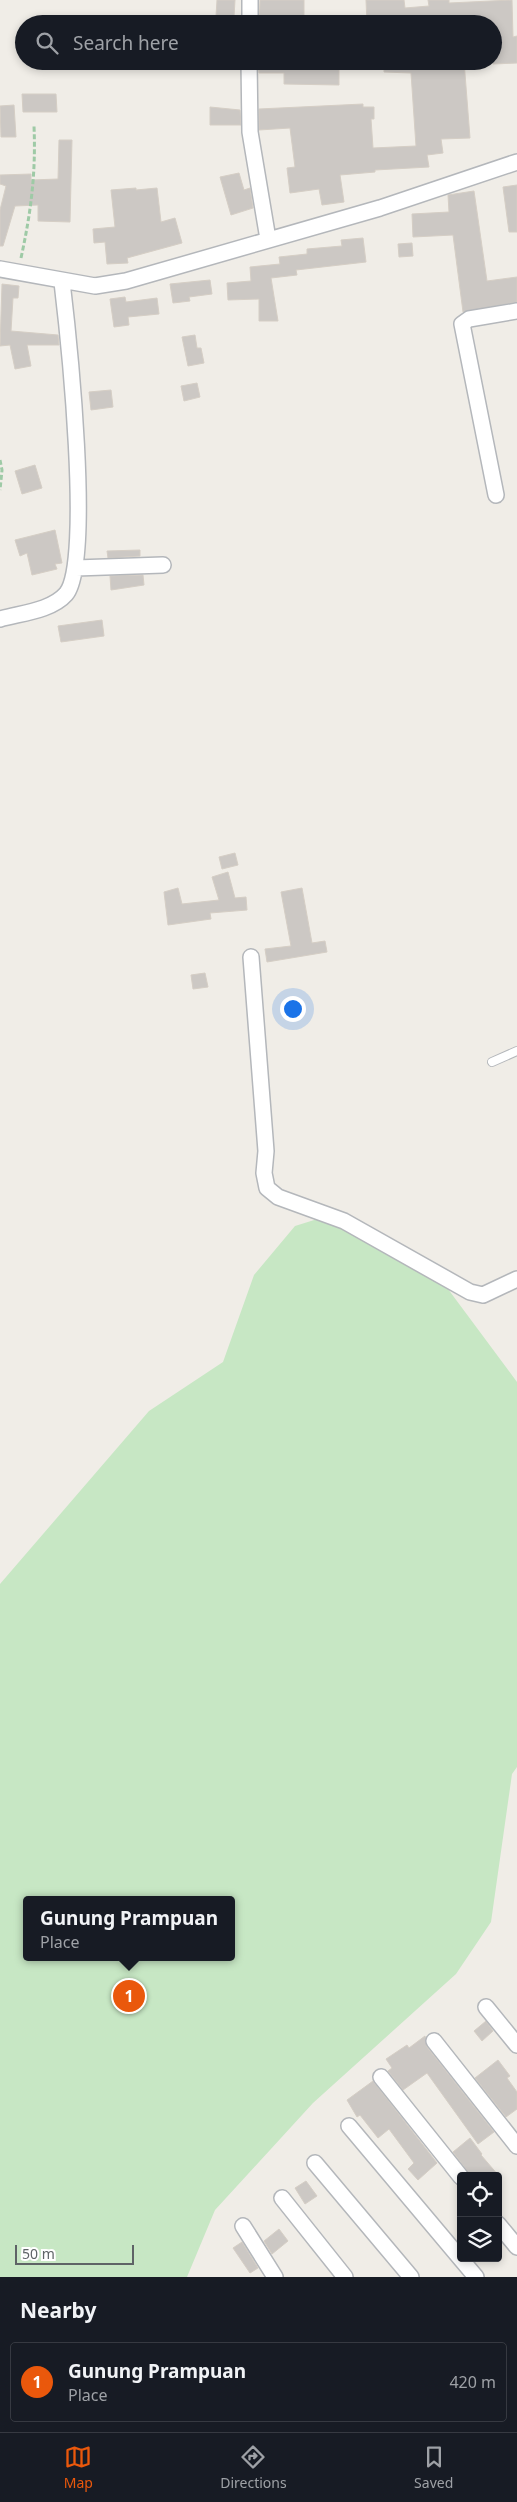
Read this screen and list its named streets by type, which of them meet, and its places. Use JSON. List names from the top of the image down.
{
  "scale_bar": "50 m",
  "page": {
    "search": "Search here",
    "popup": ["Gunung Prampuan", "Place"],
    "pins": "1",
    "scale": "50 m",
    "heading": "Nearby",
    "list": [
      {
        "mark": "1",
        "name": "Gunung Prampuan",
        "note": "Place",
        "value": "420 m"
      }
    ],
    "nav": ["Map", "Directions", "Saved"]
  }
}
